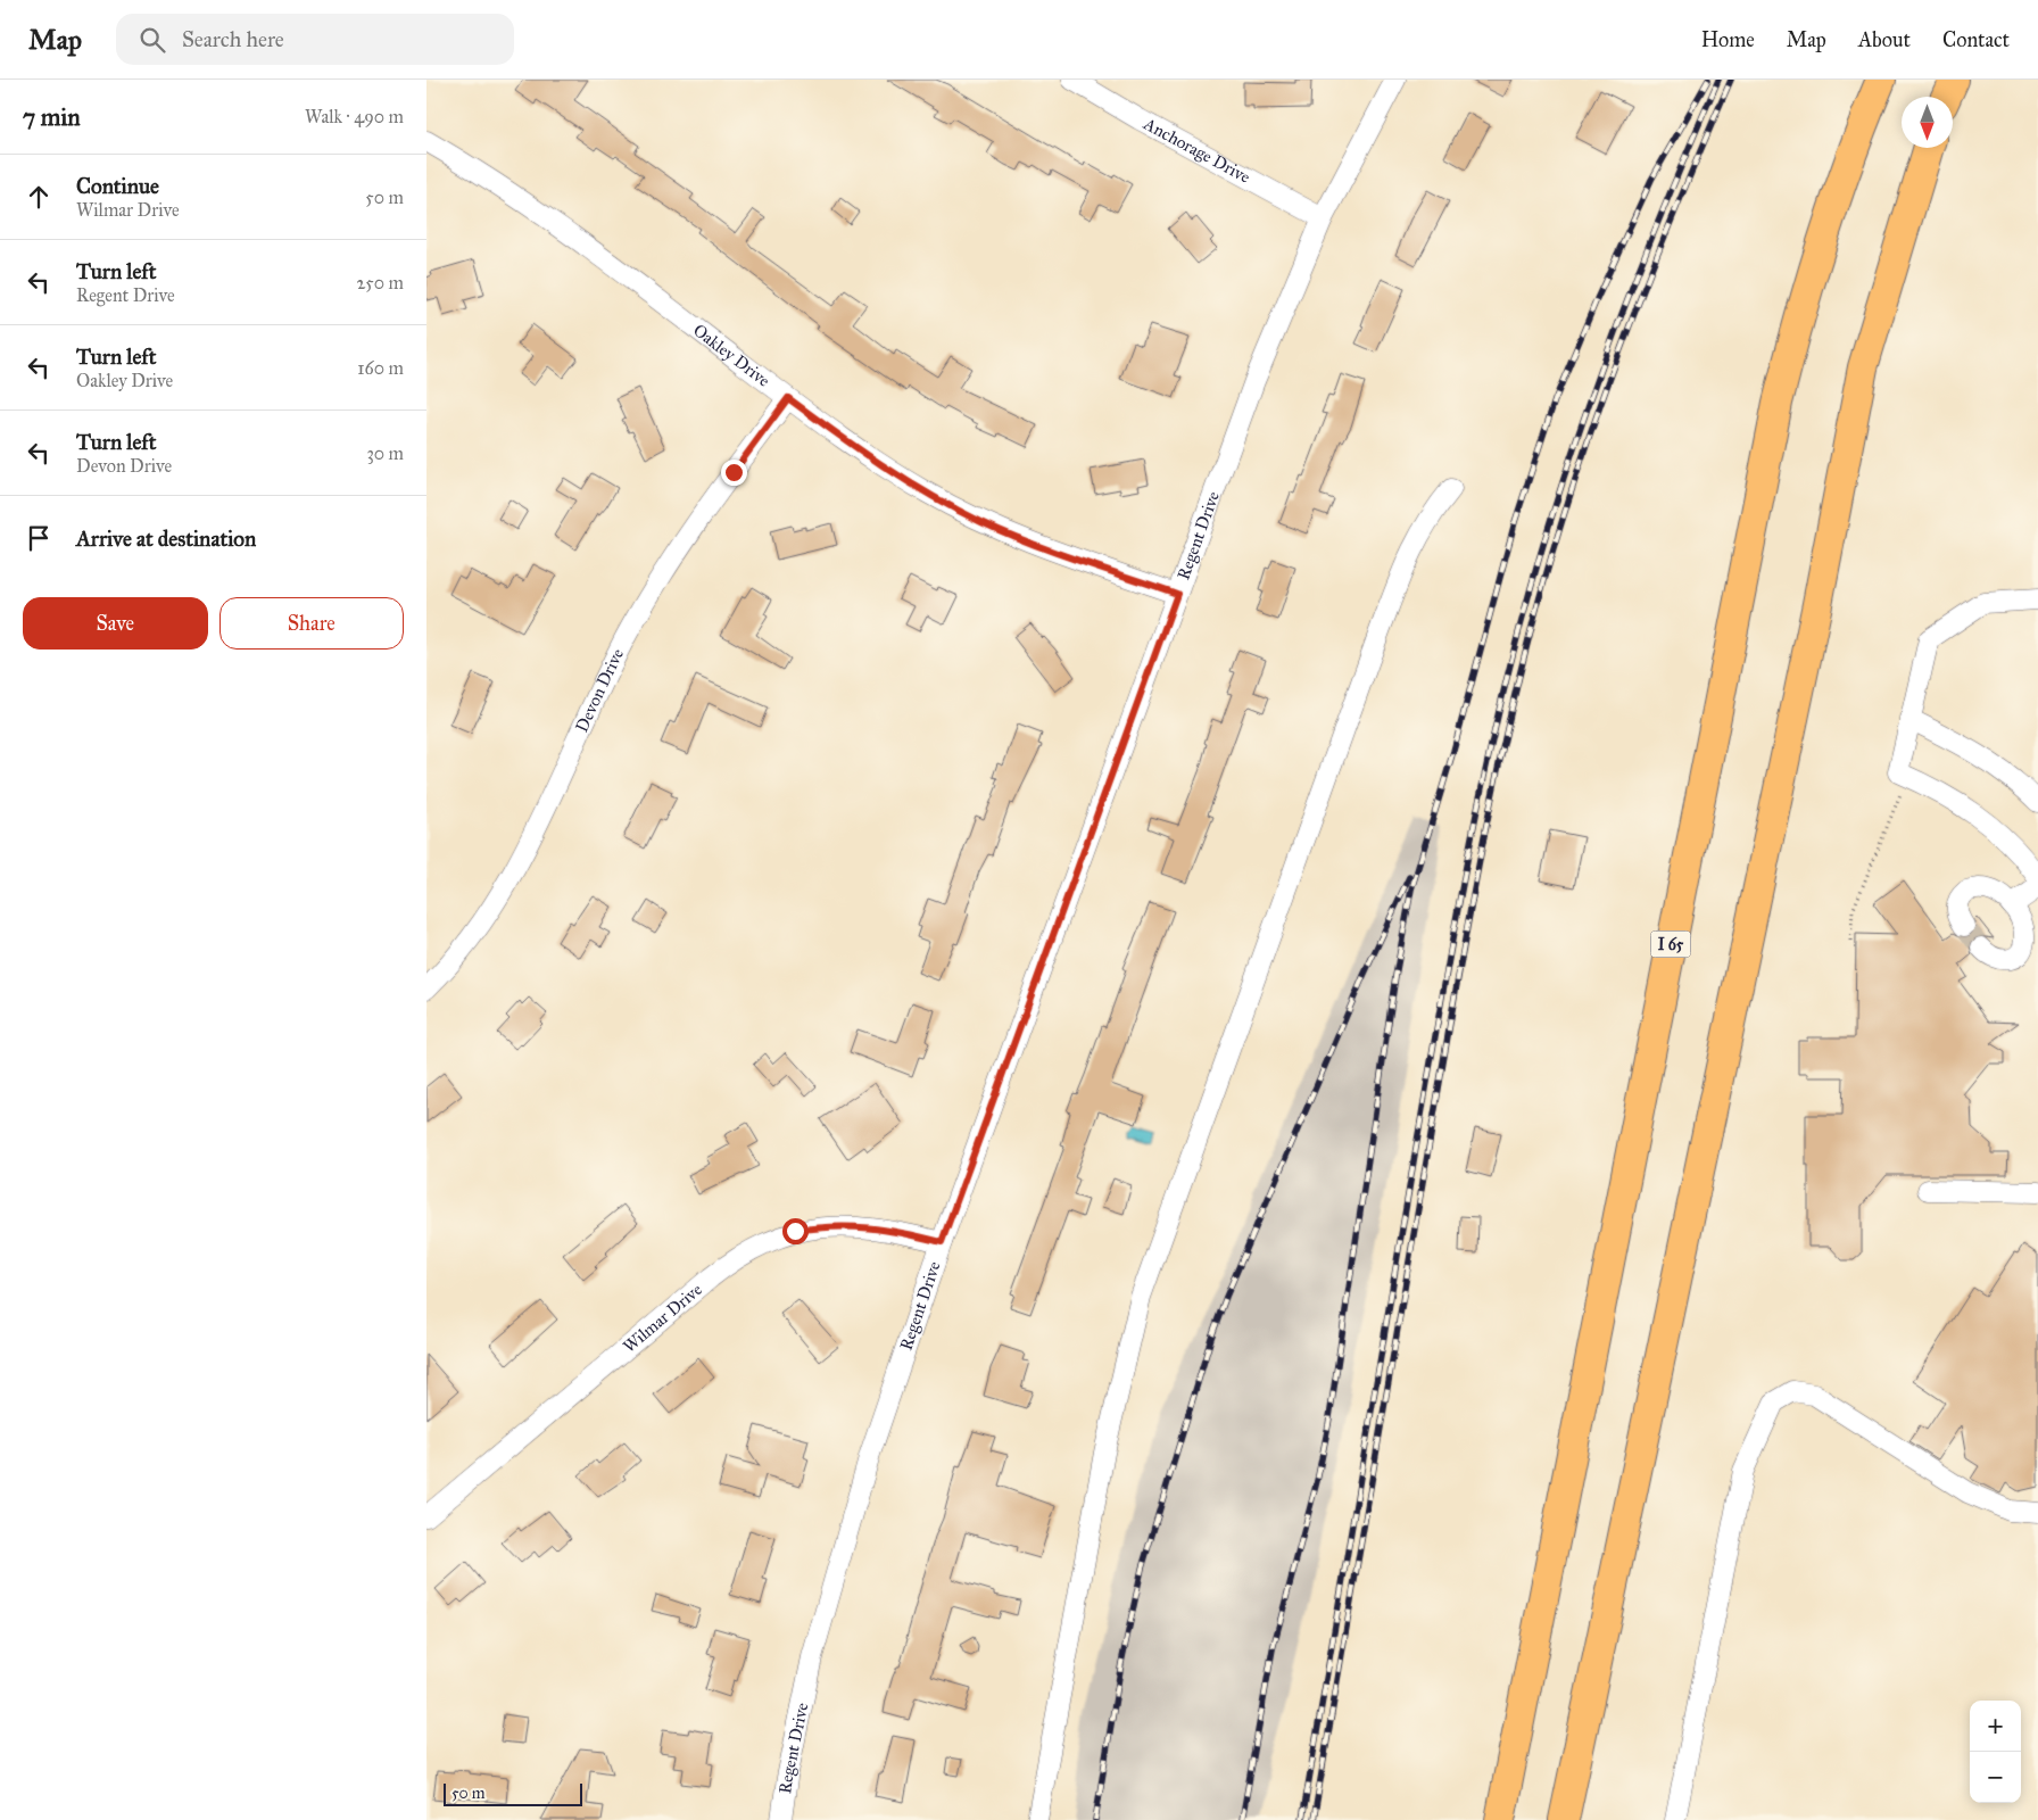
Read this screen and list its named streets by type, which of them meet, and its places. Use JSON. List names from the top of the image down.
{
  "streets": {
    "highway": ["I 65"],
    "street": [
      "Anchorage Drive",
      "Oakley Drive",
      "Regent Drive",
      "Devon Drive",
      "Wilmar Drive"
    ]
  },
  "crossings": [
    ["Anchorage Drive", "Regent Drive"],
    ["Oakley Drive", "Regent Drive"],
    ["Oakley Drive", "Devon Drive"],
    ["Regent Drive", "Wilmar Drive"]
  ],
  "scale_bar": "50 m",
  "north": "bottom",
  "page": {
    "header": "Map",
    "search": "Search here",
    "nav": [
      "Home",
      "Map",
      "About",
      "Contact"
    ],
    "heading": ["7 min", "Walk · 490 m"],
    "list": [
      ["Continue", "Wilmar Drive", "50 m"],
      ["Turn left", "Regent Drive", "250 m"],
      ["Turn left", "Oakley Drive", "160 m"],
      ["Turn left", "Devon Drive", "30 m"],
      "Arrive at destination"
    ],
    "buttons": ["Save", "Share"],
    "map_buttons": ["+", "−"],
    "scale": "50 m"
  }
}
